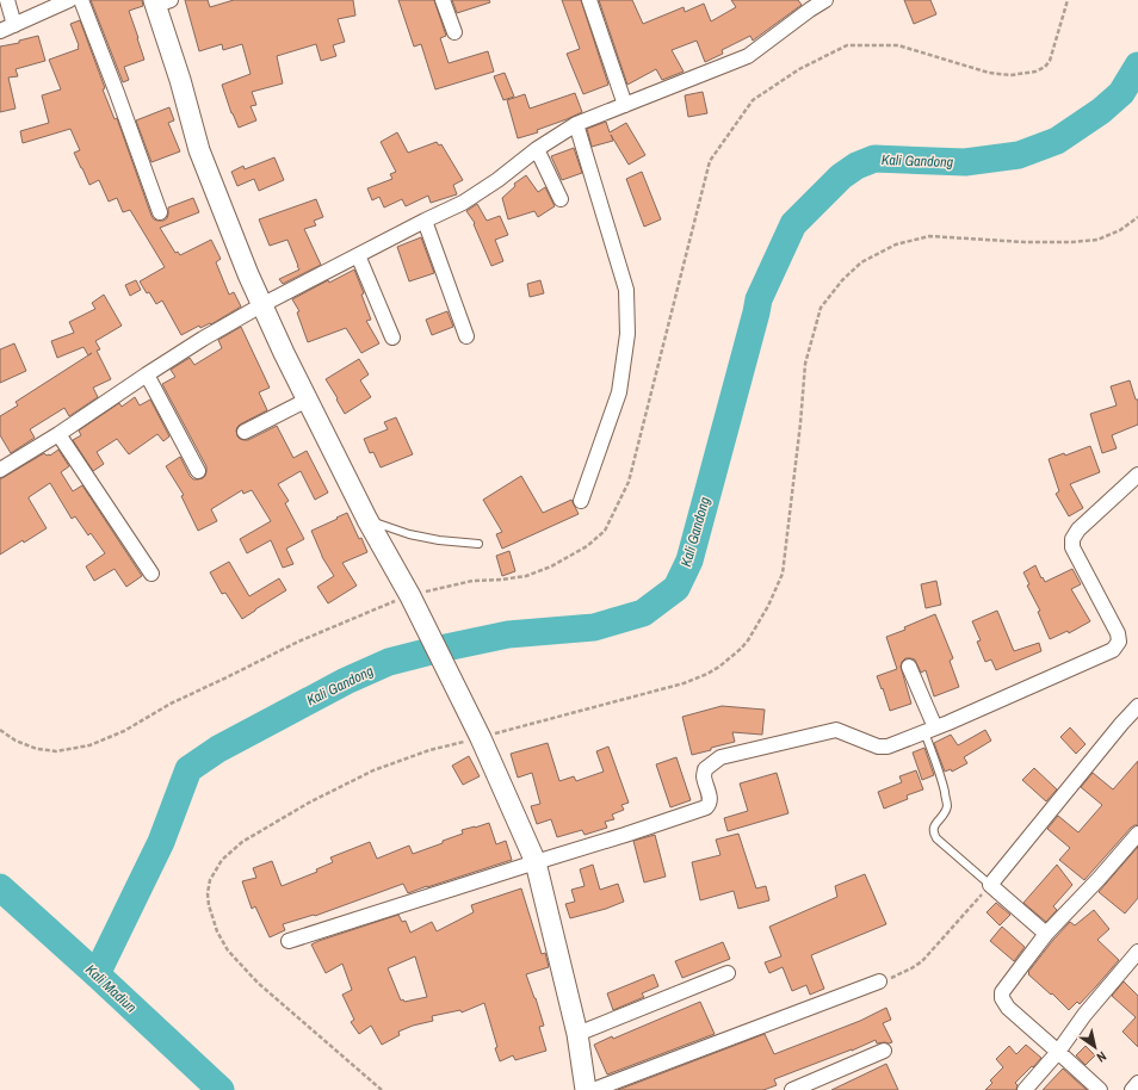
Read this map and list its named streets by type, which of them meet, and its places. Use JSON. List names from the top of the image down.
{
  "water": ["Kali Gandong", "Kali Madiun"],
  "north": "bottom right"
}
